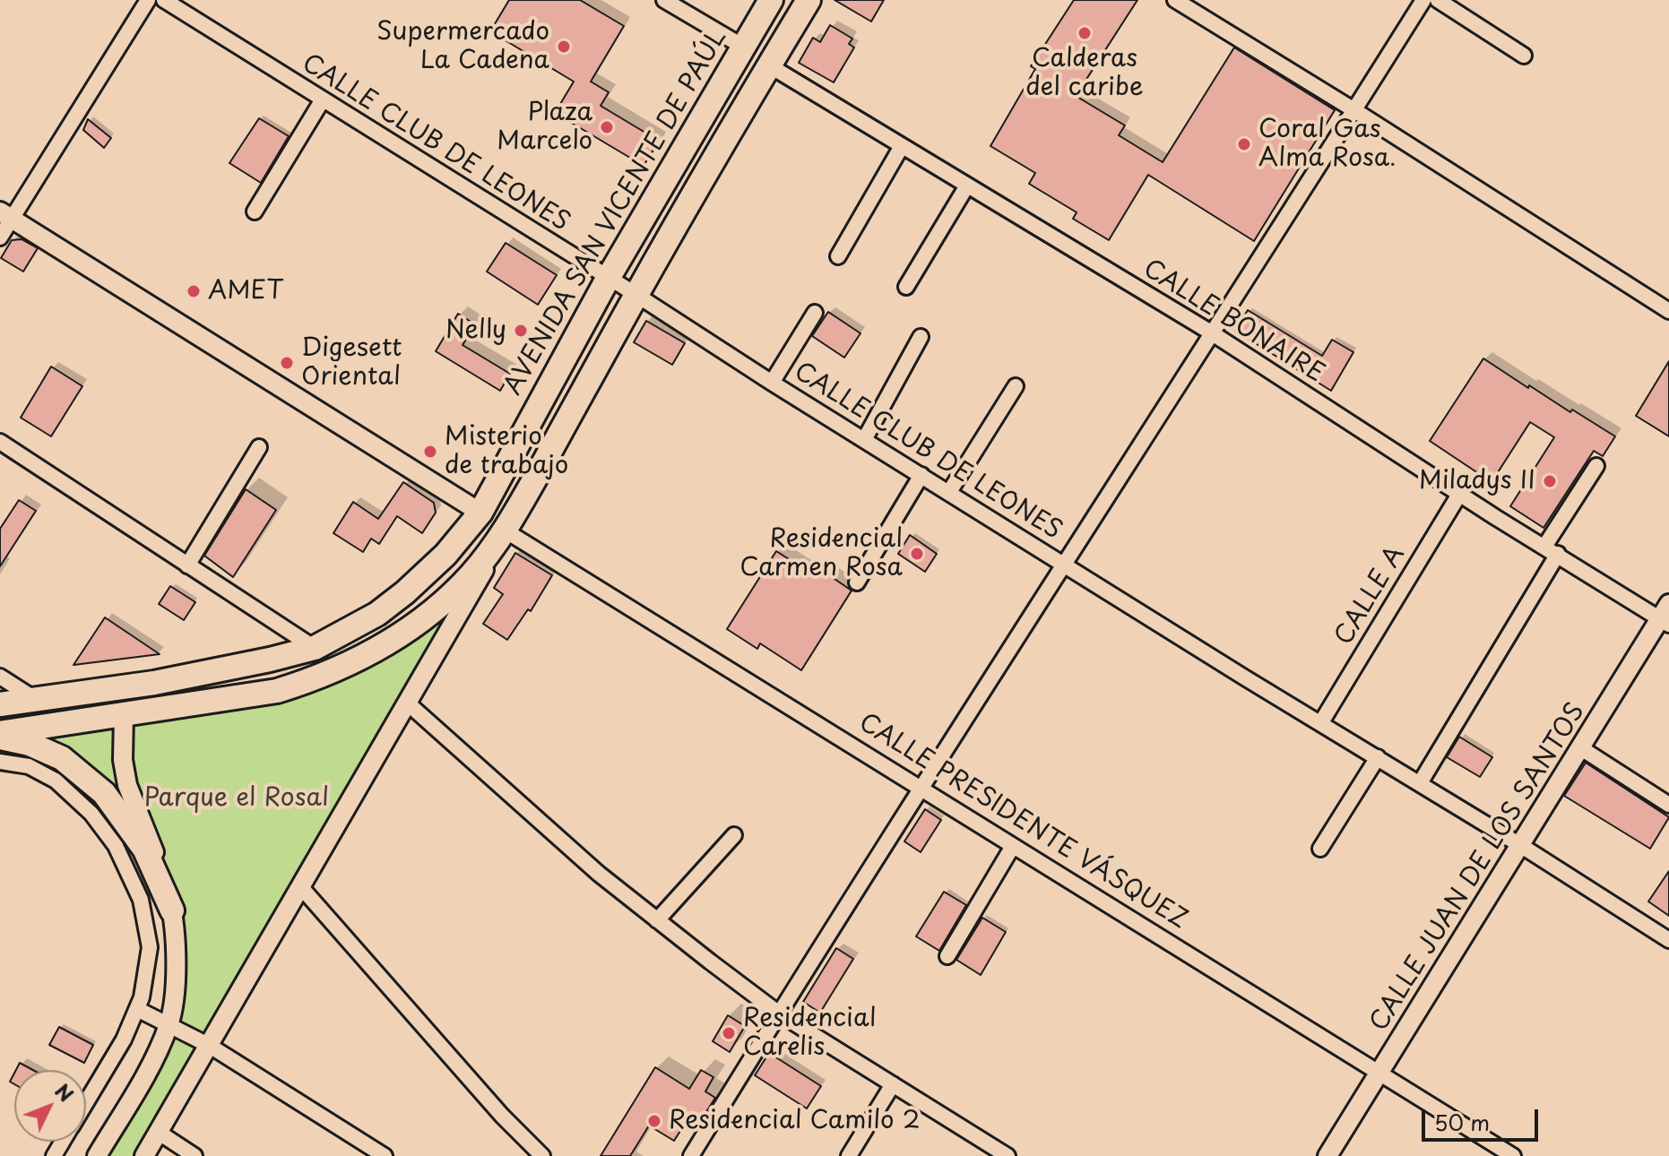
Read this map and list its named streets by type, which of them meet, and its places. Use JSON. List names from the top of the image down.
{
  "streets": {
    "main road": ["AVENIDA SAN VICENTE DE PAÚL"],
    "street": [
      "CALLE CLUB DE LEONES",
      "CALLE BONAIRE",
      "CALLE A",
      "CALLE PRESIDENTE VÁSQUEZ",
      "CALLE JUAN DE LOS SANTOS"
    ]
  },
  "crossings": [
    ["CALLE CLUB DE LEONES", "AVENIDA SAN VICENTE DE PAÚL"],
    ["CALLE CLUB DE LEONES", "CALLE A"],
    ["CALLE CLUB DE LEONES", "CALLE JUAN DE LOS SANTOS"],
    ["CALLE BONAIRE", "CALLE A"],
    ["CALLE BONAIRE", "CALLE JUAN DE LOS SANTOS"],
    ["CALLE PRESIDENTE VÁSQUEZ", "CALLE JUAN DE LOS SANTOS"]
  ],
  "parks": ["Parque el Rosal"],
  "places": [
    "Calderas del caribe",
    "Supermercado La Cadena",
    "Plaza Marcelo",
    "Coral Gas Alma Rosa.",
    "AMET",
    "Nelly",
    "Digesett Oriental",
    "Misterio de trabajo",
    "Miladys II",
    "Residencial Carmen Rosa",
    "Residencial Carelis",
    "Residencial Camilo 2"
  ],
  "scale_bar": "50 m",
  "north": "top right"
}
